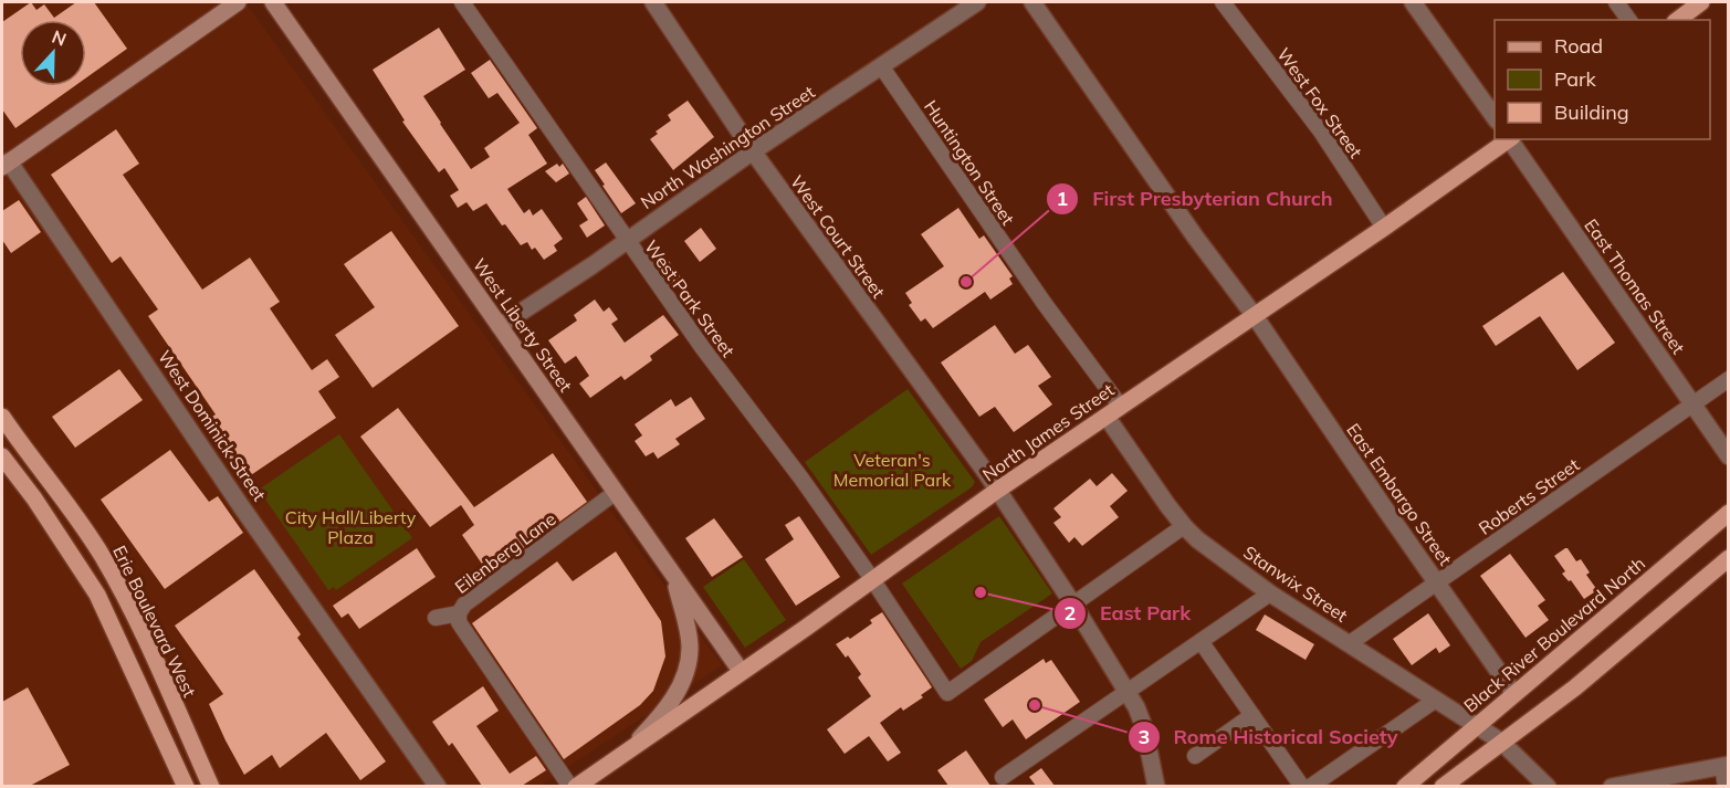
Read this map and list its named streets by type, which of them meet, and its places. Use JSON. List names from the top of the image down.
{
  "streets": {
    "main road": [
      "West Liberty Street",
      "North James Street",
      "Erie Boulevard West",
      "Black River Boulevard North"
    ],
    "street": [
      "West Fox Street",
      "North Washington Street",
      "Huntington Street",
      "West Court Street",
      "East Thomas Street",
      "West Park Street",
      "West Dominick Street",
      "East Embargo Street",
      "Roberts Street",
      "Eilenberg Lane",
      "Stanwix Street"
    ]
  },
  "crossings": [
    ["West Fox Street", "North James Street"],
    ["North Washington Street", "Huntington Street"],
    ["North Washington Street", "West Court Street"],
    ["North Washington Street", "West Park Street"],
    ["North Washington Street", "West Liberty Street"],
    ["Huntington Street", "North James Street"],
    ["West Court Street", "West Park Street"],
    ["West Court Street", "North James Street"],
    ["East Thomas Street", "Roberts Street"],
    ["West Park Street", "North James Street"],
    ["West Liberty Street", "North James Street"],
    ["West Liberty Street", "Eilenberg Lane"],
    ["North James Street", "East Embargo Street"],
    ["North James Street", "Eilenberg Lane"],
    ["North James Street", "Stanwix Street"],
    ["East Embargo Street", "Roberts Street"],
    ["East Embargo Street", "Black River Boulevard North"],
    ["Roberts Street", "Stanwix Street"],
    ["Stanwix Street", "Black River Boulevard North"]
  ],
  "parks": ["Veteran's Memorial Park", "City Hall/Liberty Plaza"],
  "places": ["First Presbyterian Church", "East Park", "Rome Historical Society"],
  "legend": ["Road", "Park", "Building"],
  "north": "top"
}
